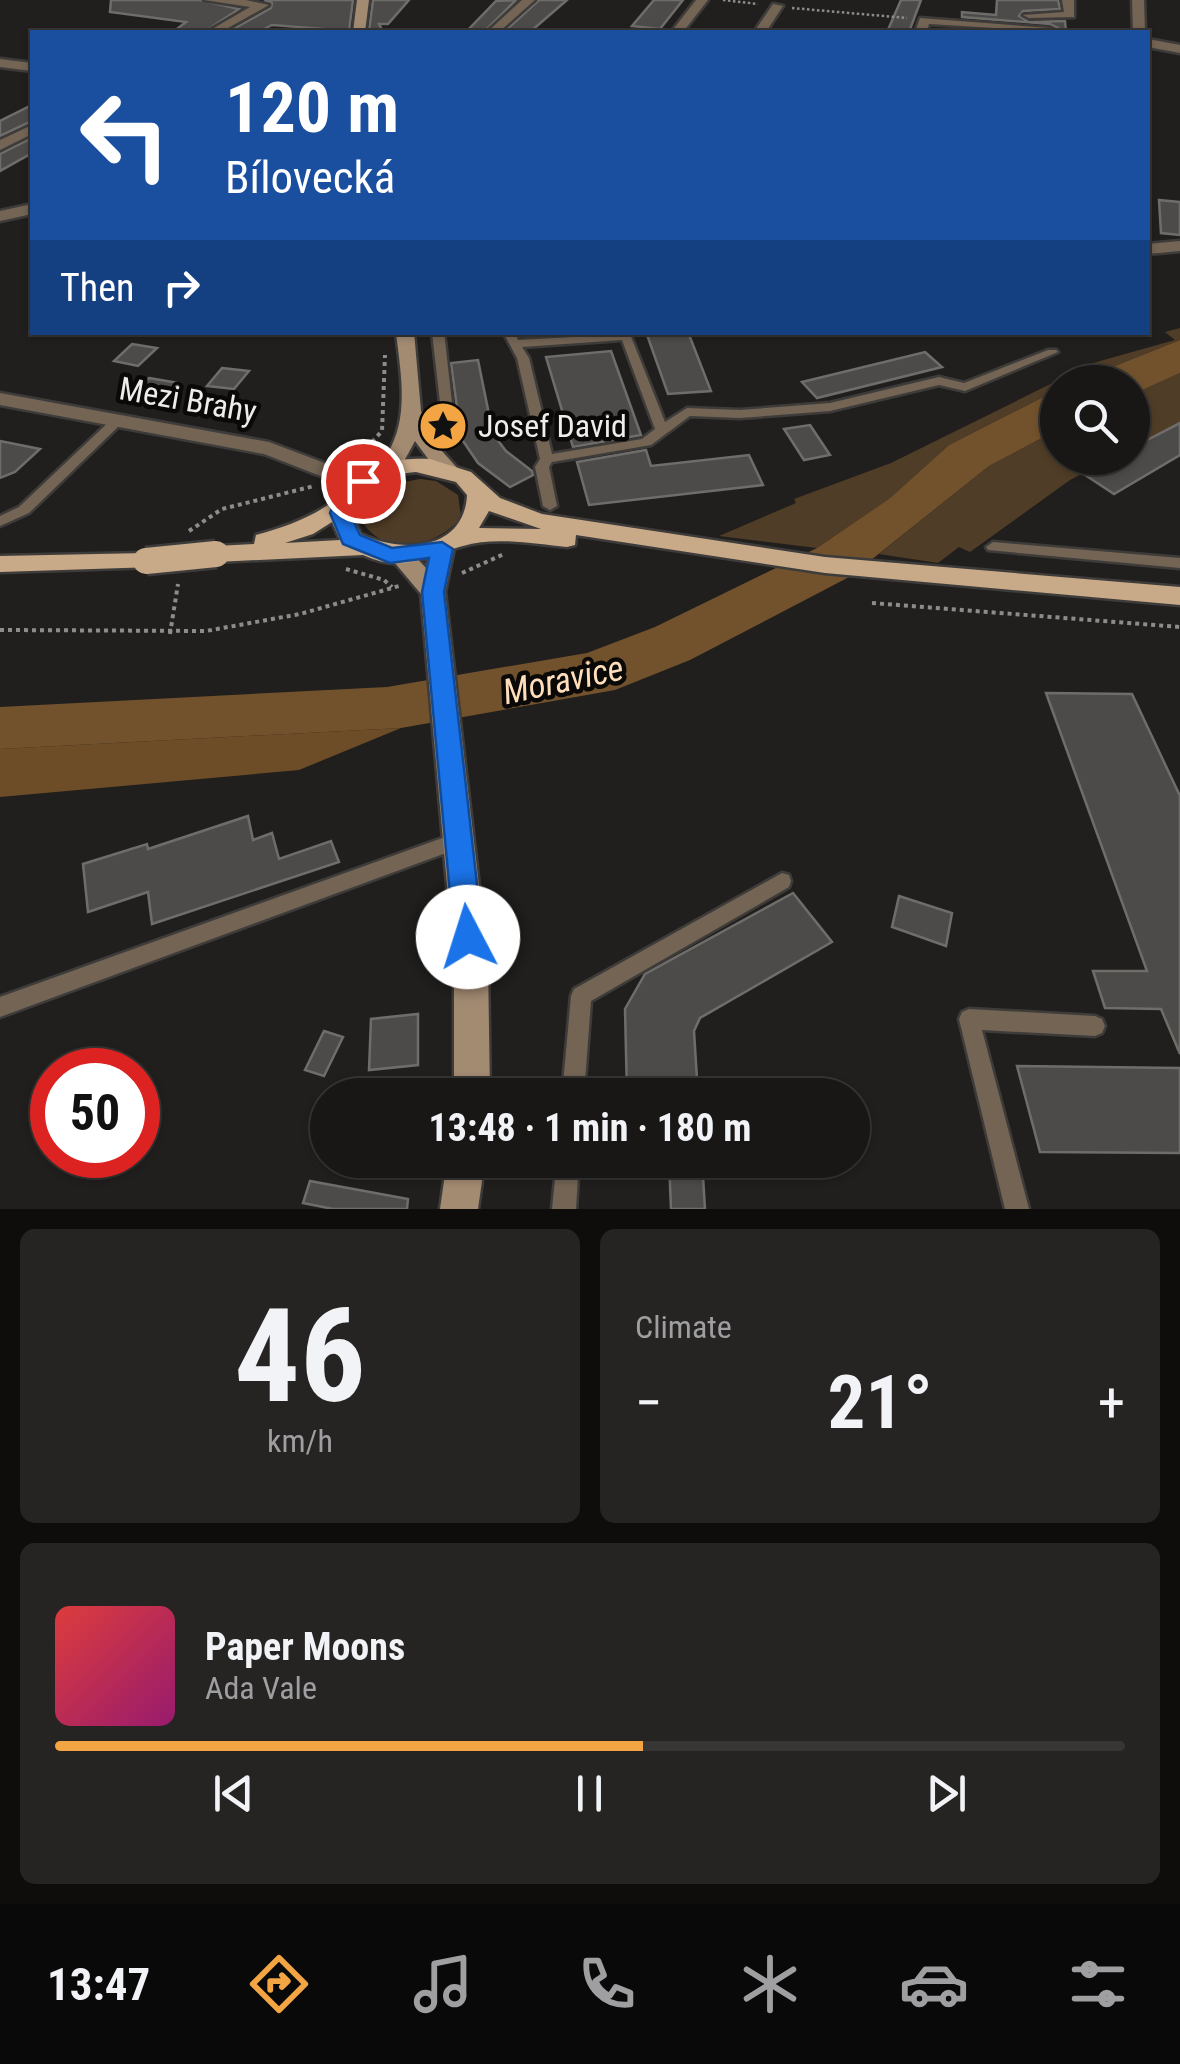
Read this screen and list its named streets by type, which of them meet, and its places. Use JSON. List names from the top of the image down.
{
  "streets": {
    "street": ["Mezi Brahy"]
  },
  "water": ["Moravice"],
  "places": {
    "place": ["Josef David"]
  },
  "page": {
    "turn": ["120 m", "Bílovecká"],
    "then": "Then",
    "limit": "50",
    "trip": "13:48 · 1 min · 180 m",
    "tile": [
      ["46", "km/h"],
      "Climate"
    ],
    "heat": ["−", "21°", "+"],
    "song": ["Paper Moons", "Ada Vale"],
    "tabs": "13:47"
  }
}
